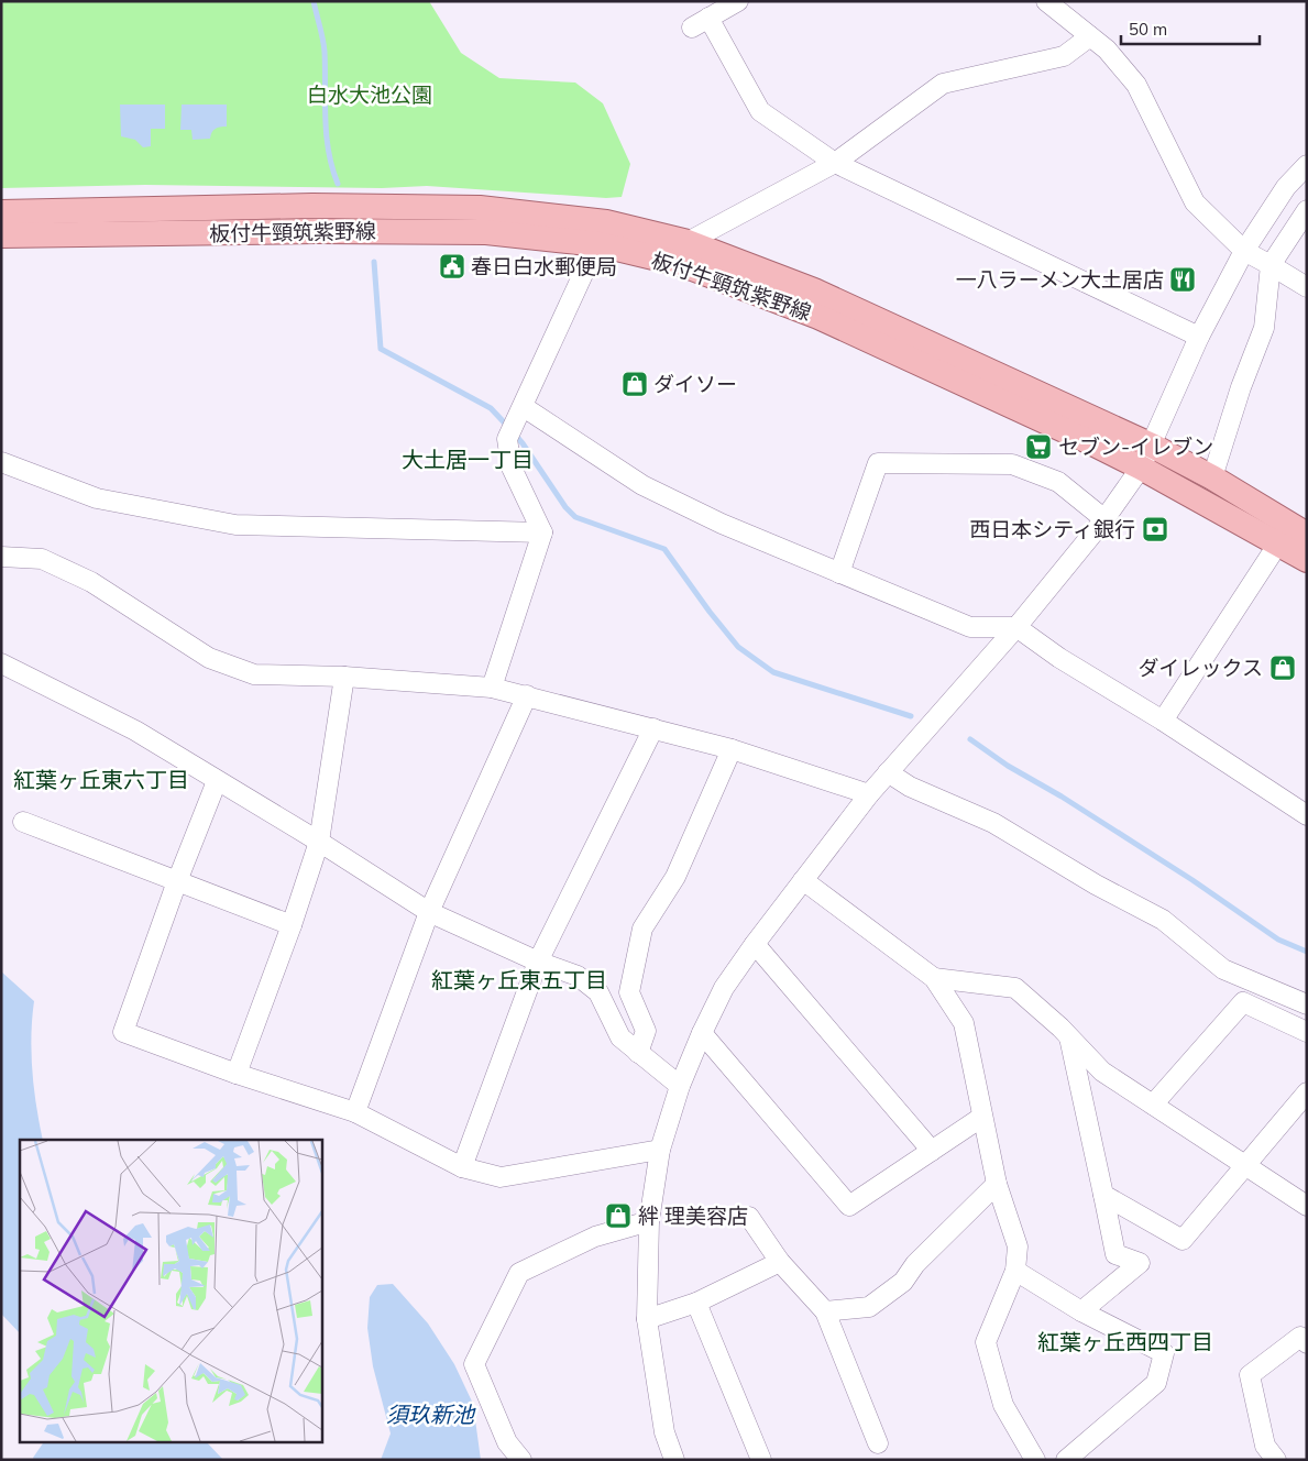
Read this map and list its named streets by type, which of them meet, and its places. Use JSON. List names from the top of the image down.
{
  "streets": {
    "main road": ["板付牛頸筑紫野線"]
  },
  "districts": [
    "大土居一丁目",
    "紅葉ヶ丘東六丁目",
    "紅葉ヶ丘東五丁目",
    "紅葉ヶ丘西四丁目"
  ],
  "water": ["須玖新池"],
  "parks": ["白水大池公園"],
  "places": {
    "public building": ["春日白水郵便局"],
    "restaurant": ["一八ラーメン大土居店"],
    "shop": ["ダイソー", "ダイレックス", "絆 理美容店"],
    "supermarket": ["セブン-イレブン"],
    "bank": ["西日本シティ銀行"]
  },
  "scale_bar": "50 m"
}
